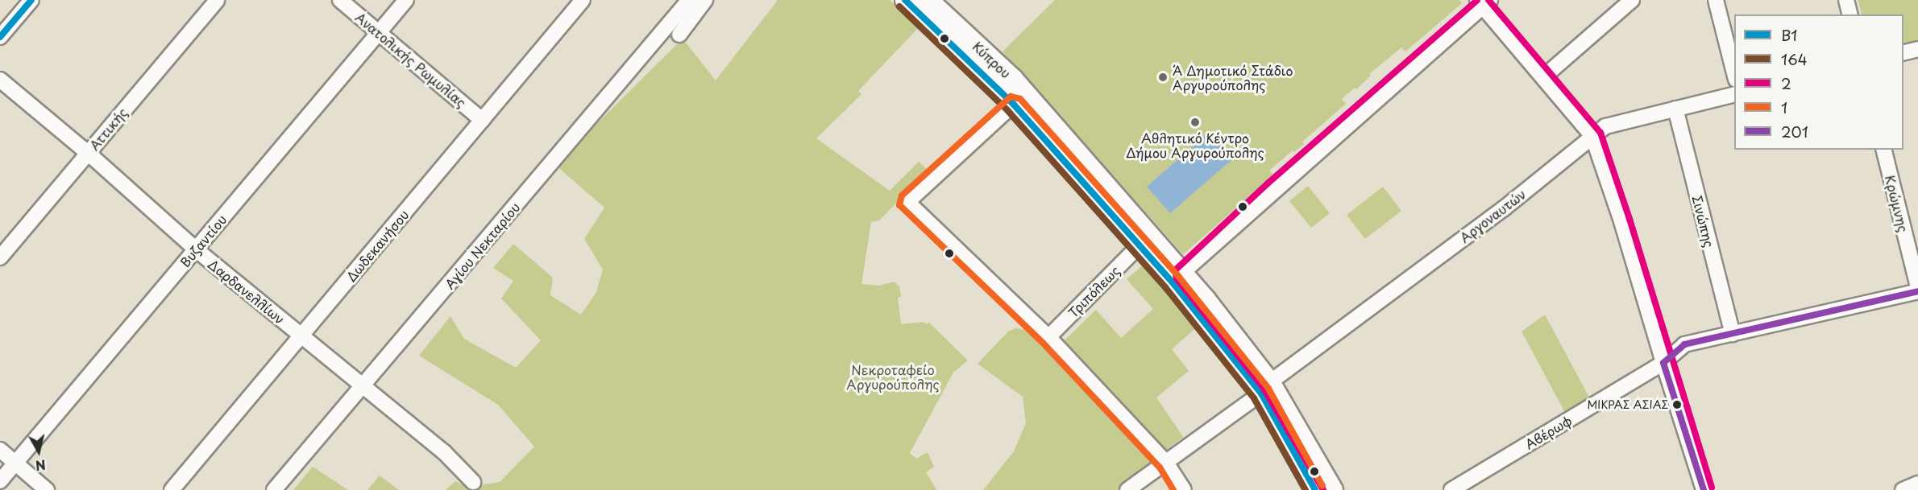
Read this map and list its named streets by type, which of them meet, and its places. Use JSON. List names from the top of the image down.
{
  "streets": {
    "main road": ["Κύπρου"],
    "street": [
      "Ανατολικής Ρωμυλίας",
      "Αττικής",
      "Κρώμνης",
      "Αργοναυτών",
      "Σινώπης",
      "Βυζαντίου",
      "Δωδεκανήσου",
      "Αγίου Νεκταρίου",
      "Δαρδανελλίων",
      "Τριπόλεως",
      "Αβέρωφ"
    ]
  },
  "crossings": [
    ["Ανατολικής Ρωμυλίας", "Βυζαντίου"],
    ["Ανατολικής Ρωμυλίας", "Δωδεκανήσου"],
    ["Κύπρου", "Αργοναυτών"],
    ["Κύπρου", "Τριπόλεως"],
    ["Αττικής", "Δαρδανελλίων"],
    ["Αργοναυτών", "Σινώπης"],
    ["Σινώπης", "Αβέρωφ"],
    ["Βυζαντίου", "Δαρδανελλίων"],
    ["Δωδεκανήσου", "Δαρδανελλίων"],
    ["Αγίου Νεκταρίου", "Δαρδανελλίων"]
  ],
  "parks": ["Νεκροταφείο Αργυρούπολης"],
  "places": ["Α΄ Δημοτικό Στάδιο Αργυρούπολης", "Αθλητικό Κέντρο Δήμου Αργυρούπολης", "ΜΙΚΡΑΣ ΑΣΙΑΣ"],
  "lines": [
    "transit line Β1",
    "transit line 2",
    "transit line 164",
    "transit line 1",
    "transit line 201"
  ],
  "legend": [
    "Β1",
    "164",
    "2",
    "1",
    "201"
  ],
  "north": "bottom"
}
